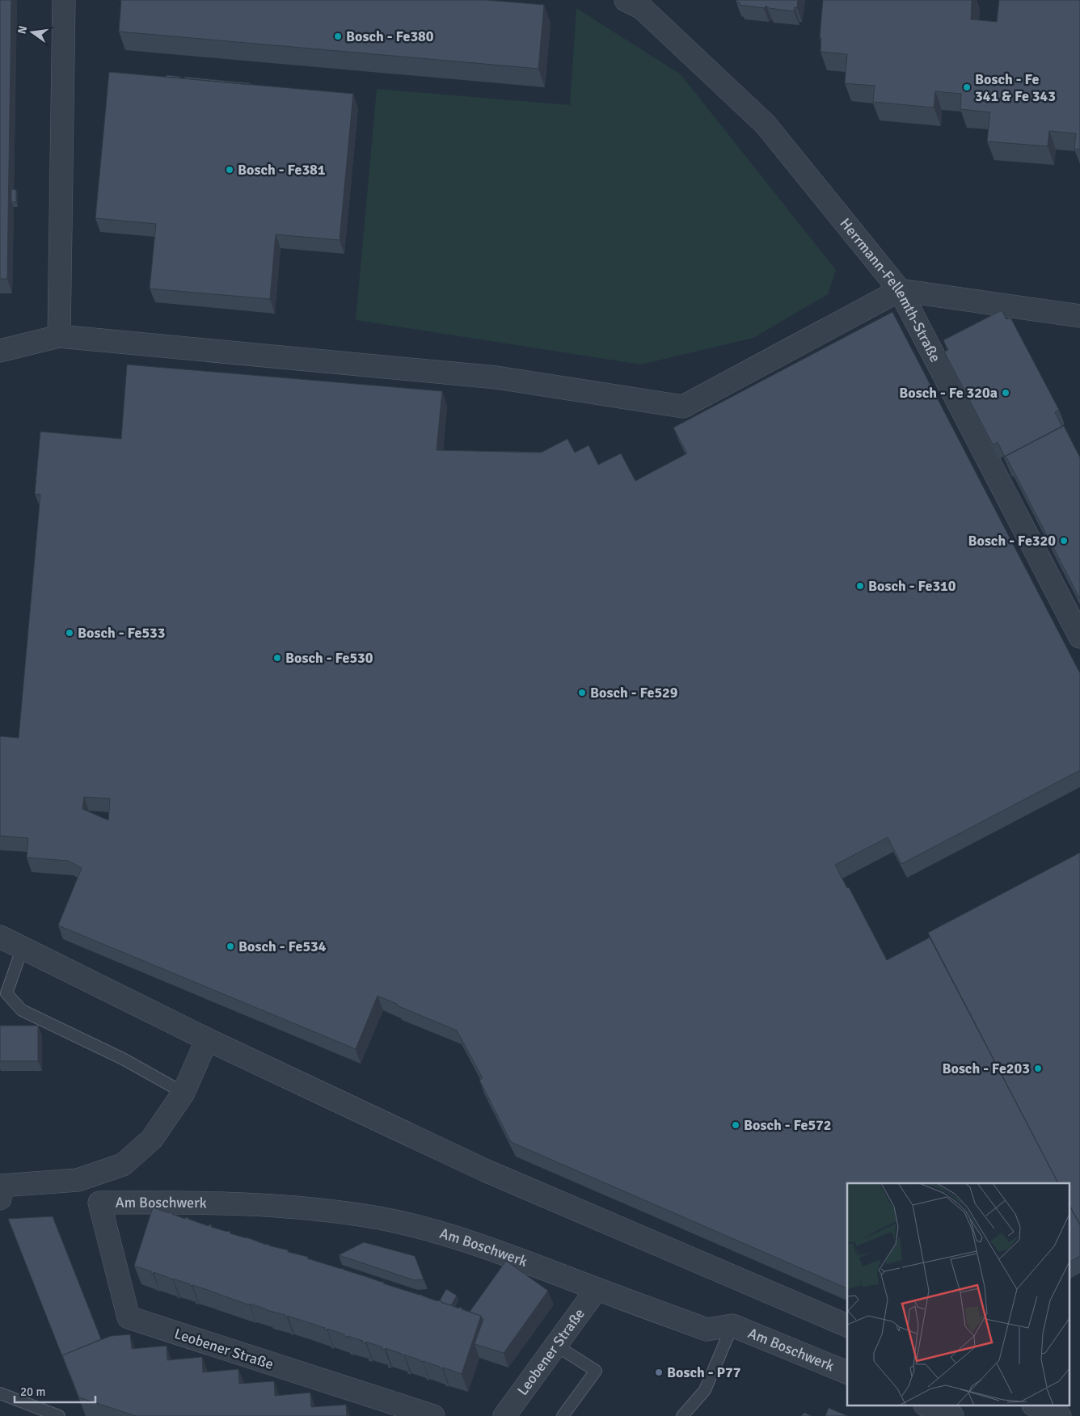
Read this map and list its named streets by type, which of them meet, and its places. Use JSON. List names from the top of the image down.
{
  "streets": {
    "street": ["Herrmann-Fellemth-Straße", "Am Boschwerk", "Leobener Straße"]
  },
  "crossings": [
    ["Am Boschwerk", "Leobener Straße"]
  ],
  "places": [
    "Bosch - Fe380",
    "Bosch - Fe 341 & Fe 343",
    "Bosch - Fe381",
    "Bosch - Fe 320a",
    "Bosch - Fe320",
    "Bosch - Fe310",
    "Bosch - Fe533",
    "Bosch - Fe530",
    "Bosch - Fe529",
    "Bosch - Fe534",
    "Bosch - Fe203",
    "Bosch - Fe572",
    "Bosch - P77"
  ],
  "scale_bar": "20 m",
  "north": "left"
}
